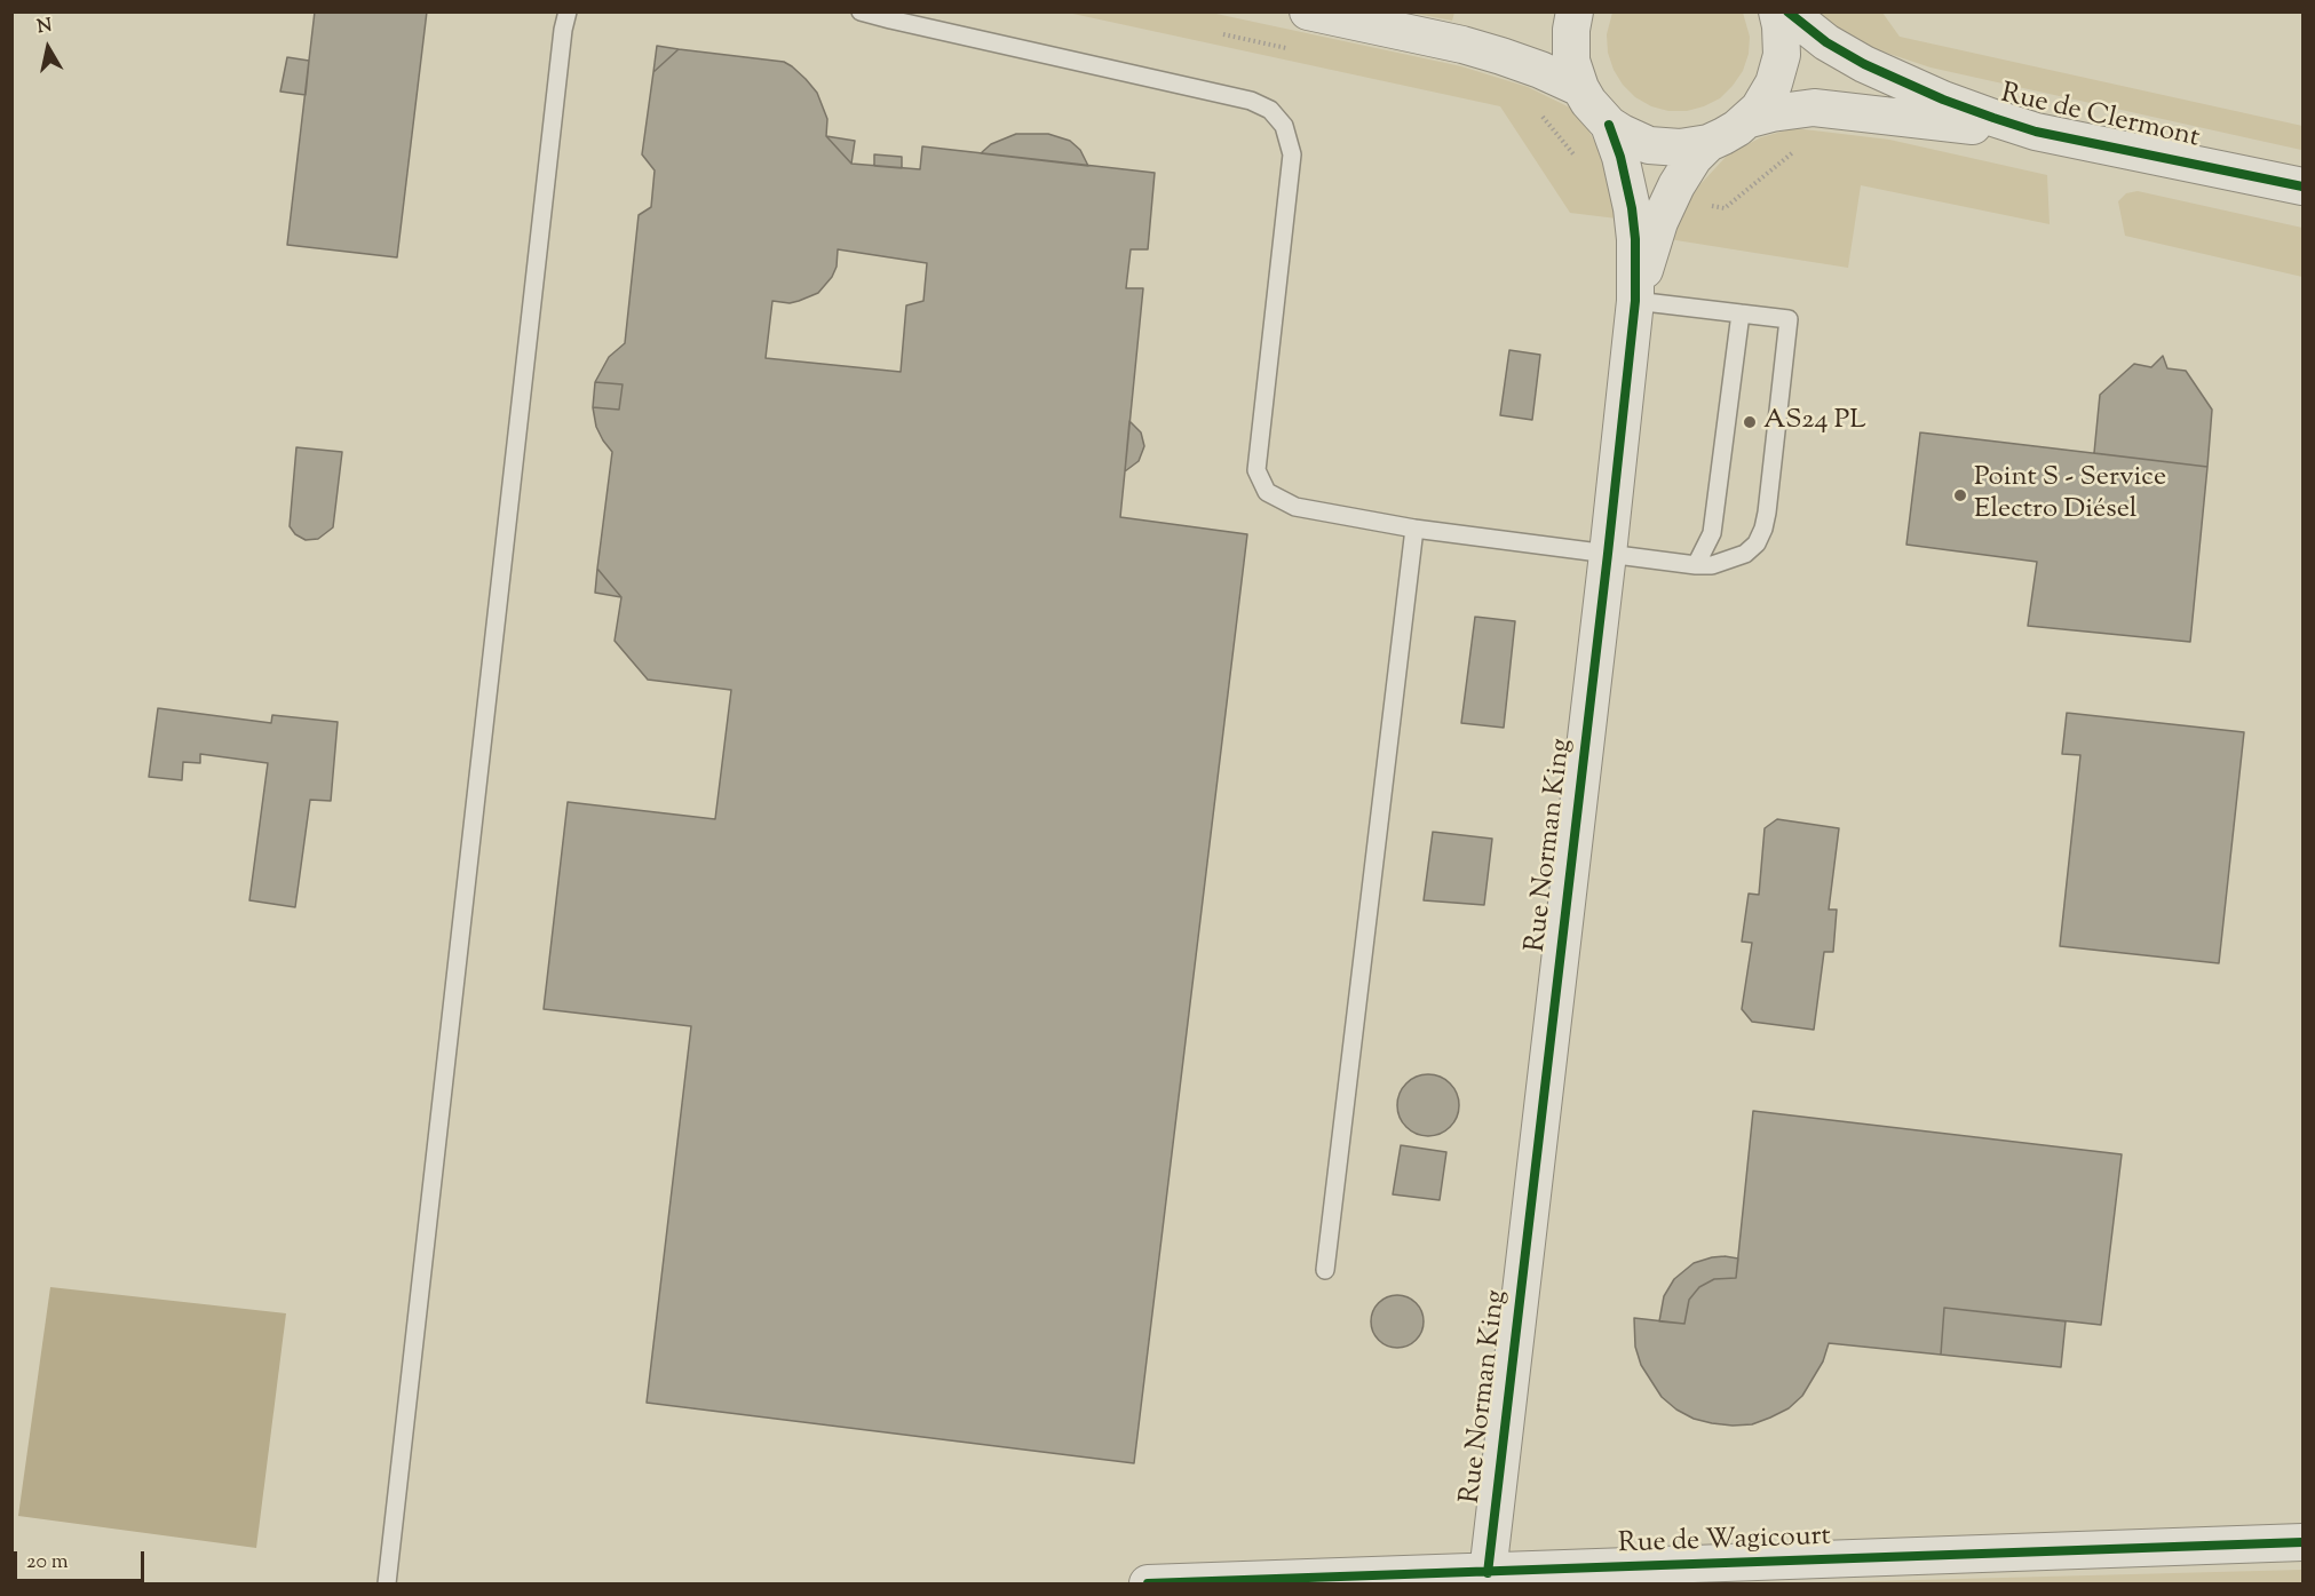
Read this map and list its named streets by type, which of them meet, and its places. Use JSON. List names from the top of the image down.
{
  "streets": {
    "street": ["Rue de Clermont", "Rue Norman King", "Rue de Wagicourt"]
  },
  "crossings": [
    ["Rue Norman King", "Rue de Wagicourt"]
  ],
  "places": ["AS24 PL", "Point S - Service Electro Diésel"],
  "scale_bar": "20 m",
  "north": "top"
}
